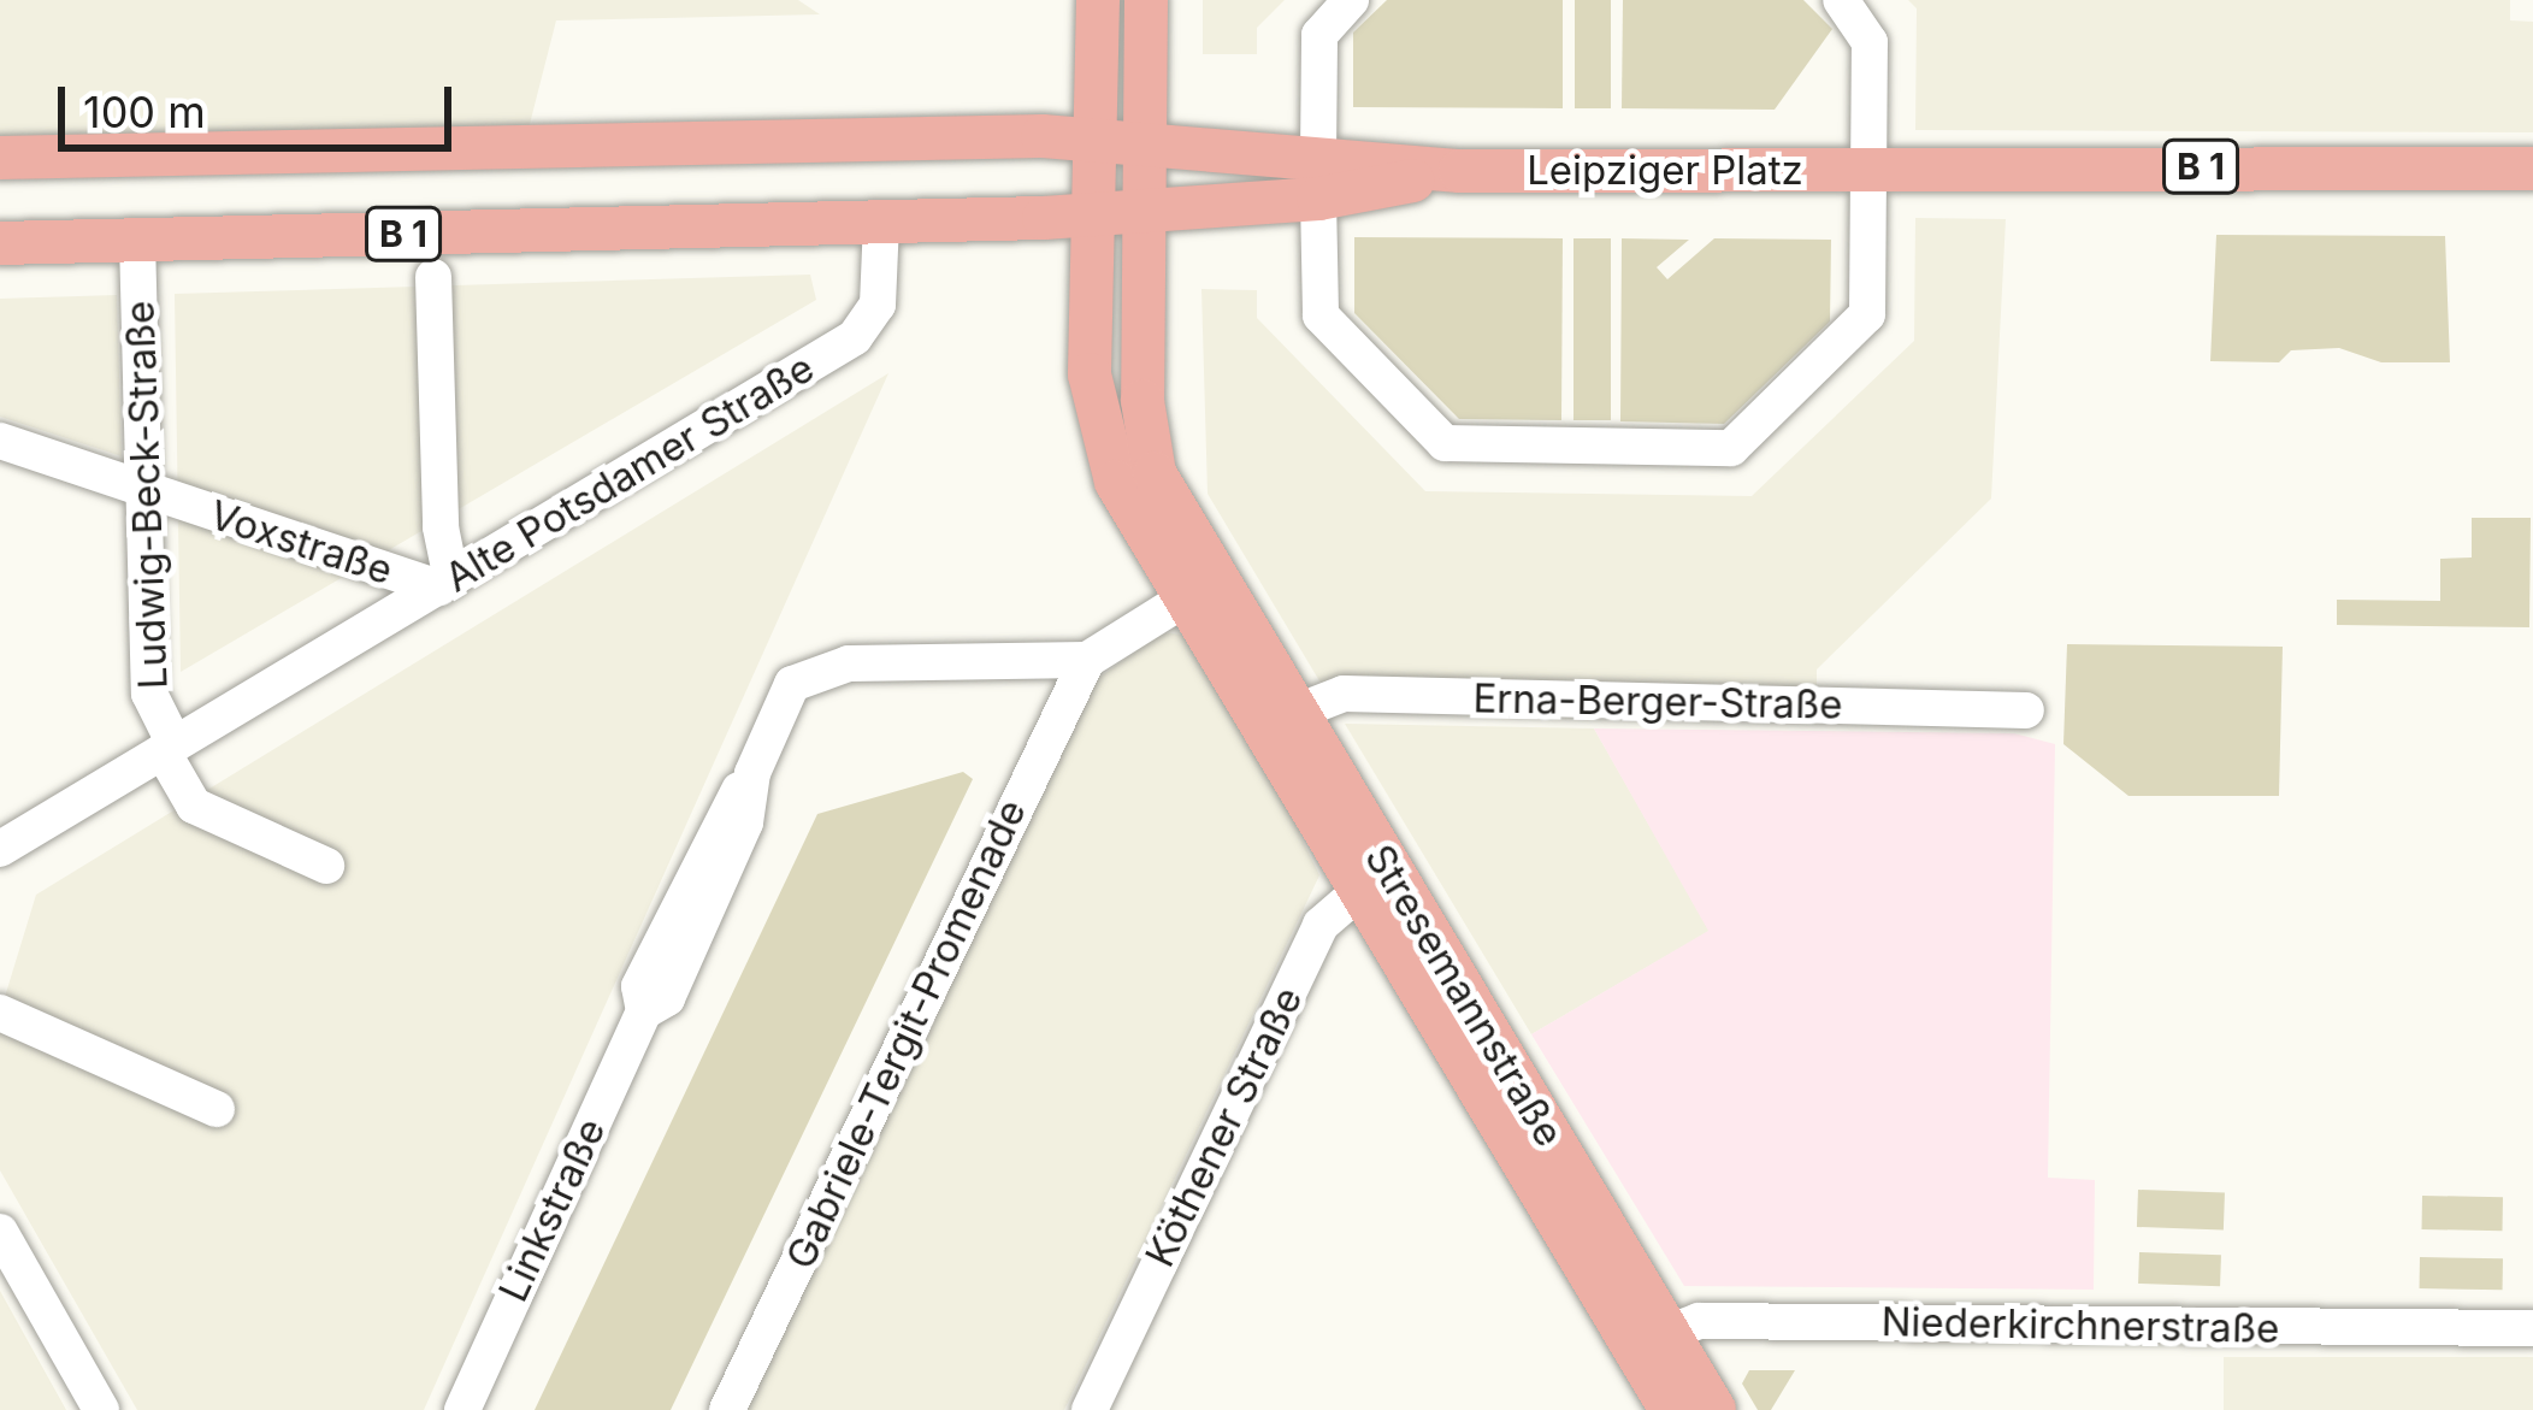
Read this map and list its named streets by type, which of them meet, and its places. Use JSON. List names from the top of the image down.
{
  "streets": {
    "main road": ["B 1", "Leipziger Platz", "Stresemannstraße"],
    "street": [
      "Alte Potsdamer Straße",
      "Ludwig-Beck-Straße",
      "Voxstraße",
      "Erna-Berger-Straße",
      "Gabriele-Tergit-Promenade",
      "Köthener Straße",
      "Linkstraße",
      "Niederkirchnerstraße"
    ]
  },
  "crossings": [
    ["B 1", "Leipziger Platz"],
    ["B 1", "Alte Potsdamer Straße"],
    ["B 1", "Ludwig-Beck-Straße"],
    ["Alte Potsdamer Straße", "Ludwig-Beck-Straße"],
    ["Alte Potsdamer Straße", "Voxstraße"],
    ["Ludwig-Beck-Straße", "Voxstraße"],
    ["Erna-Berger-Straße", "Stresemannstraße"],
    ["Stresemannstraße", "Köthener Straße"],
    ["Stresemannstraße", "Niederkirchnerstraße"],
    ["Gabriele-Tergit-Promenade", "Linkstraße"]
  ],
  "scale_bar": "100 m"
}
